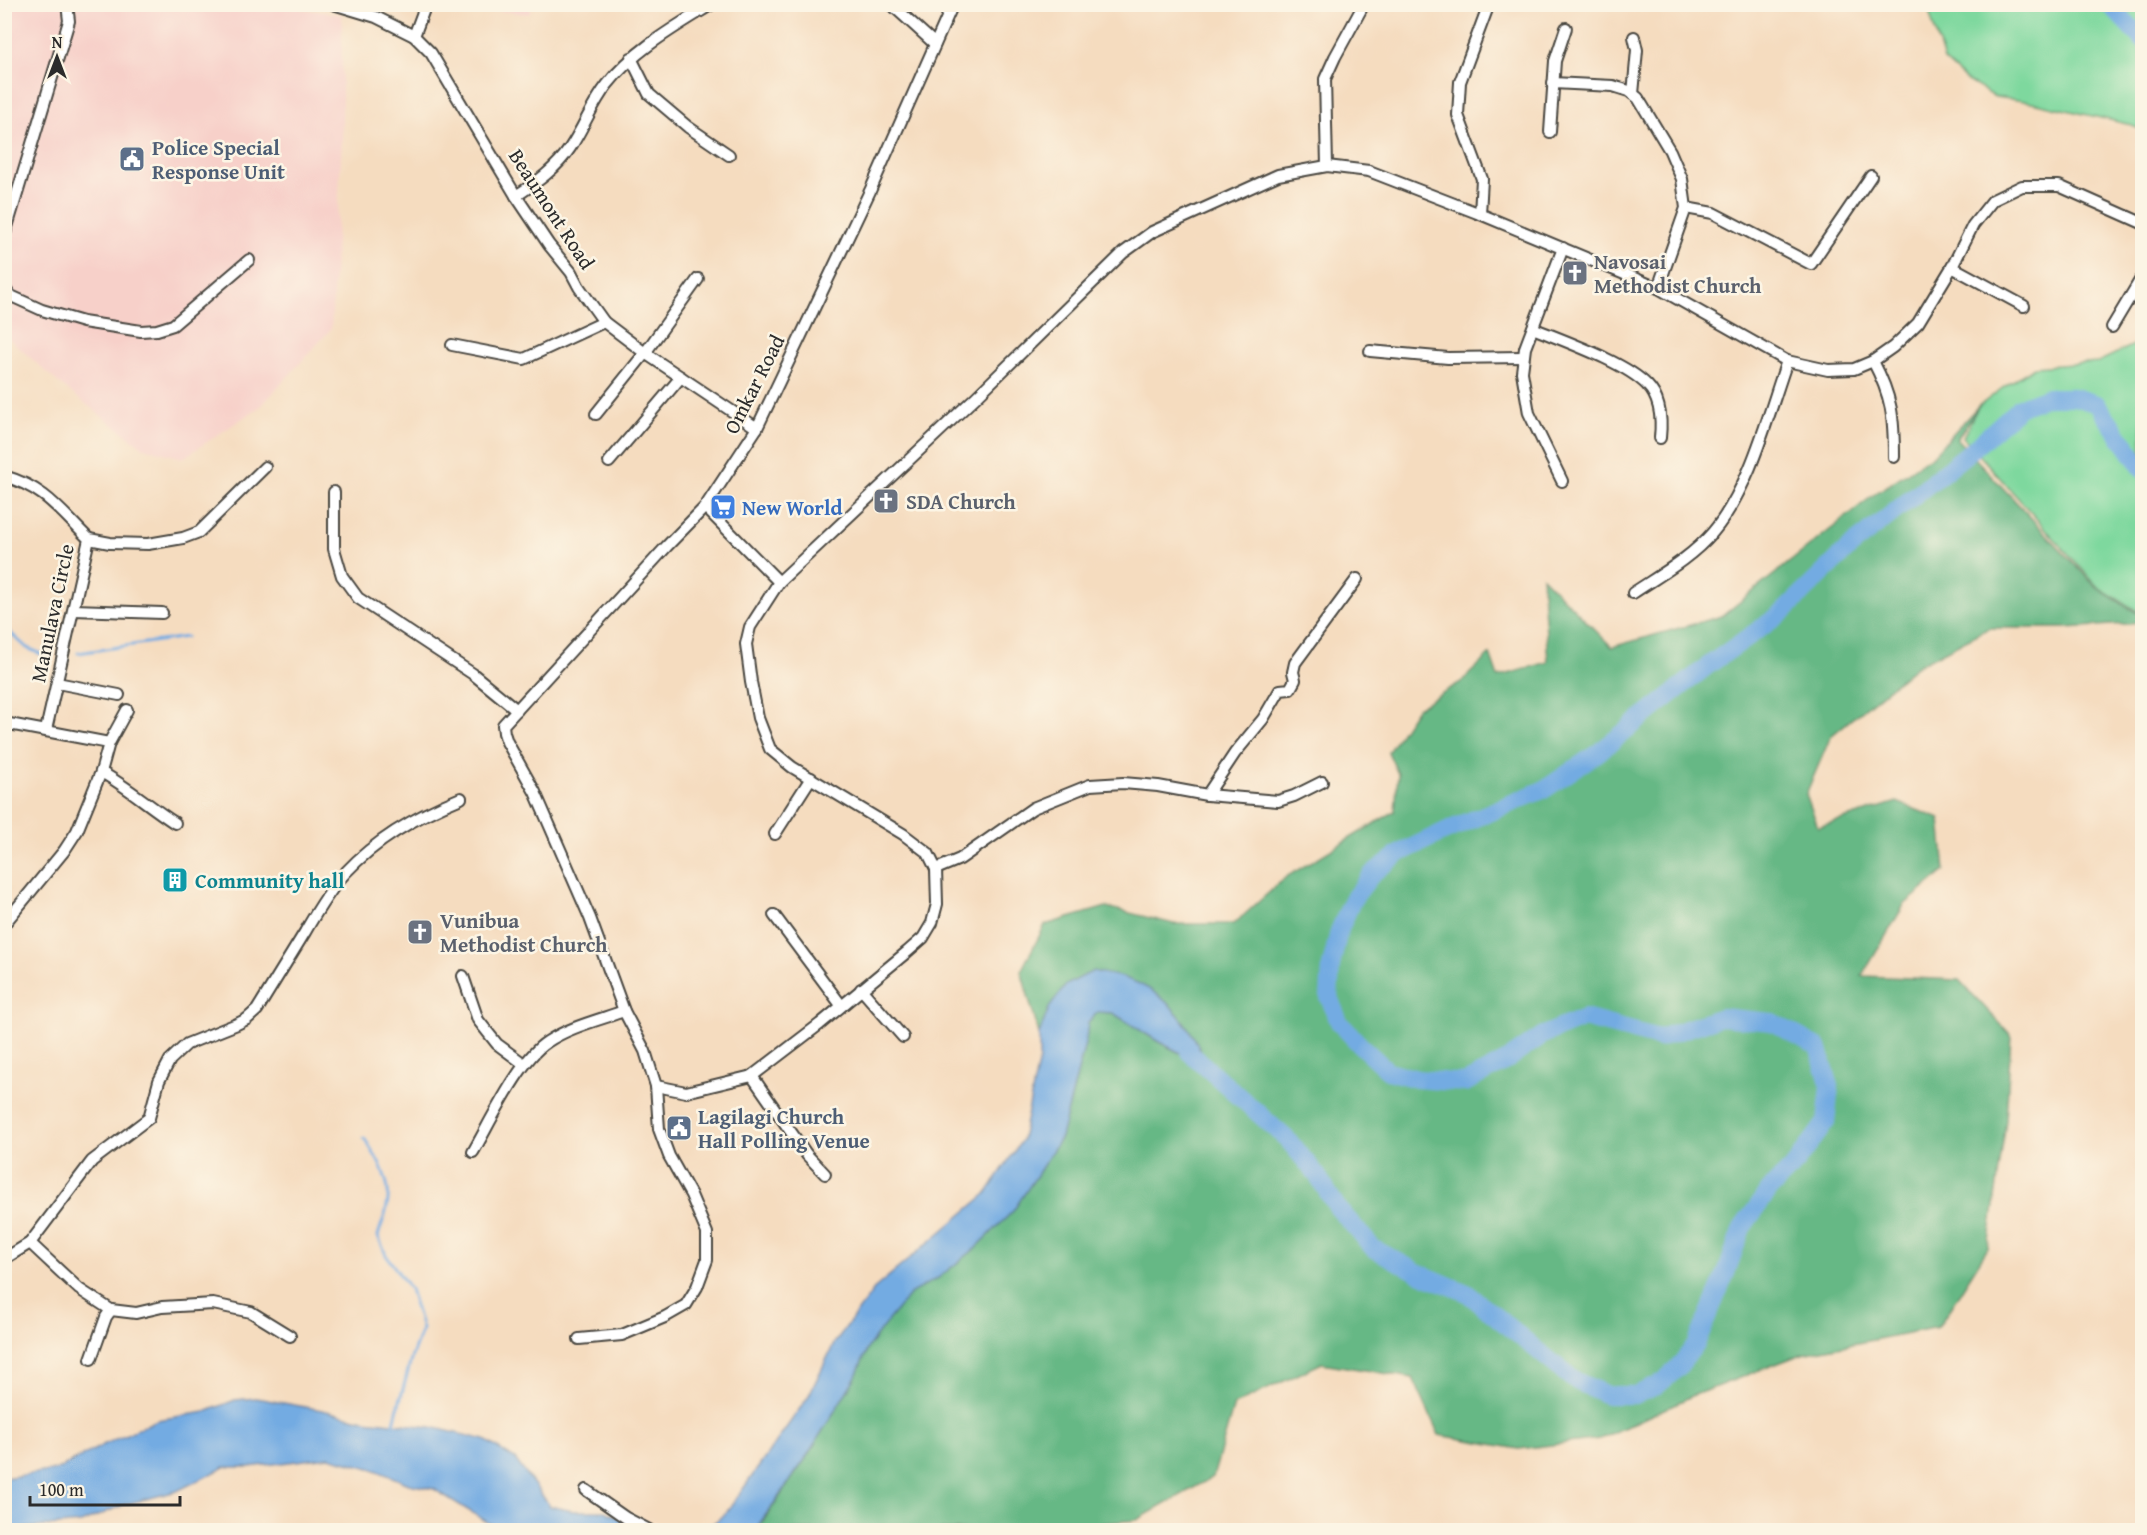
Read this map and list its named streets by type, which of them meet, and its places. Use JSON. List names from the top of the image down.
{
  "streets": {
    "street": ["Beaumont Road", "Omkar Road", "Manulava Circle"]
  },
  "crossings": [
    ["Beaumont Road", "Omkar Road"]
  ],
  "places": {
    "public building": ["Police Special Response Unit", "Lagilagi Church Hall Polling Venue"],
    "church": ["Navosai Methodist Church", "SDA Church", "Vunibua Methodist Church"],
    "supermarket": ["New World"],
    "building": ["Community hall"]
  },
  "scale_bar": "100 m",
  "north": "top"
}
